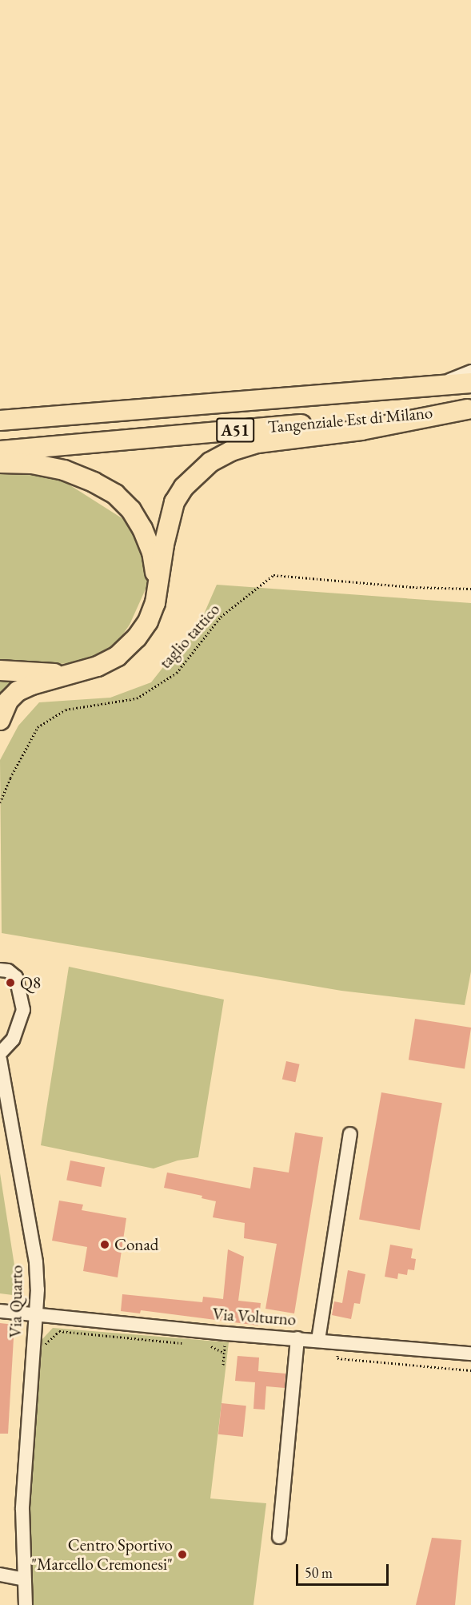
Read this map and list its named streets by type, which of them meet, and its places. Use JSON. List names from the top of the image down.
{
  "streets": {
    "highway": ["Tangenziale Est di Milano", "A51"],
    "street": ["Via Quarto", "Via Volturno"],
    "path": ["taglio tattico"]
  },
  "crossings": [
    ["Via Quarto", "Via Volturno"]
  ],
  "places": ["Q8", "Conad", "Centro Sportivo \"Marcello Cremonesi\""],
  "scale_bar": "50 m"
}
